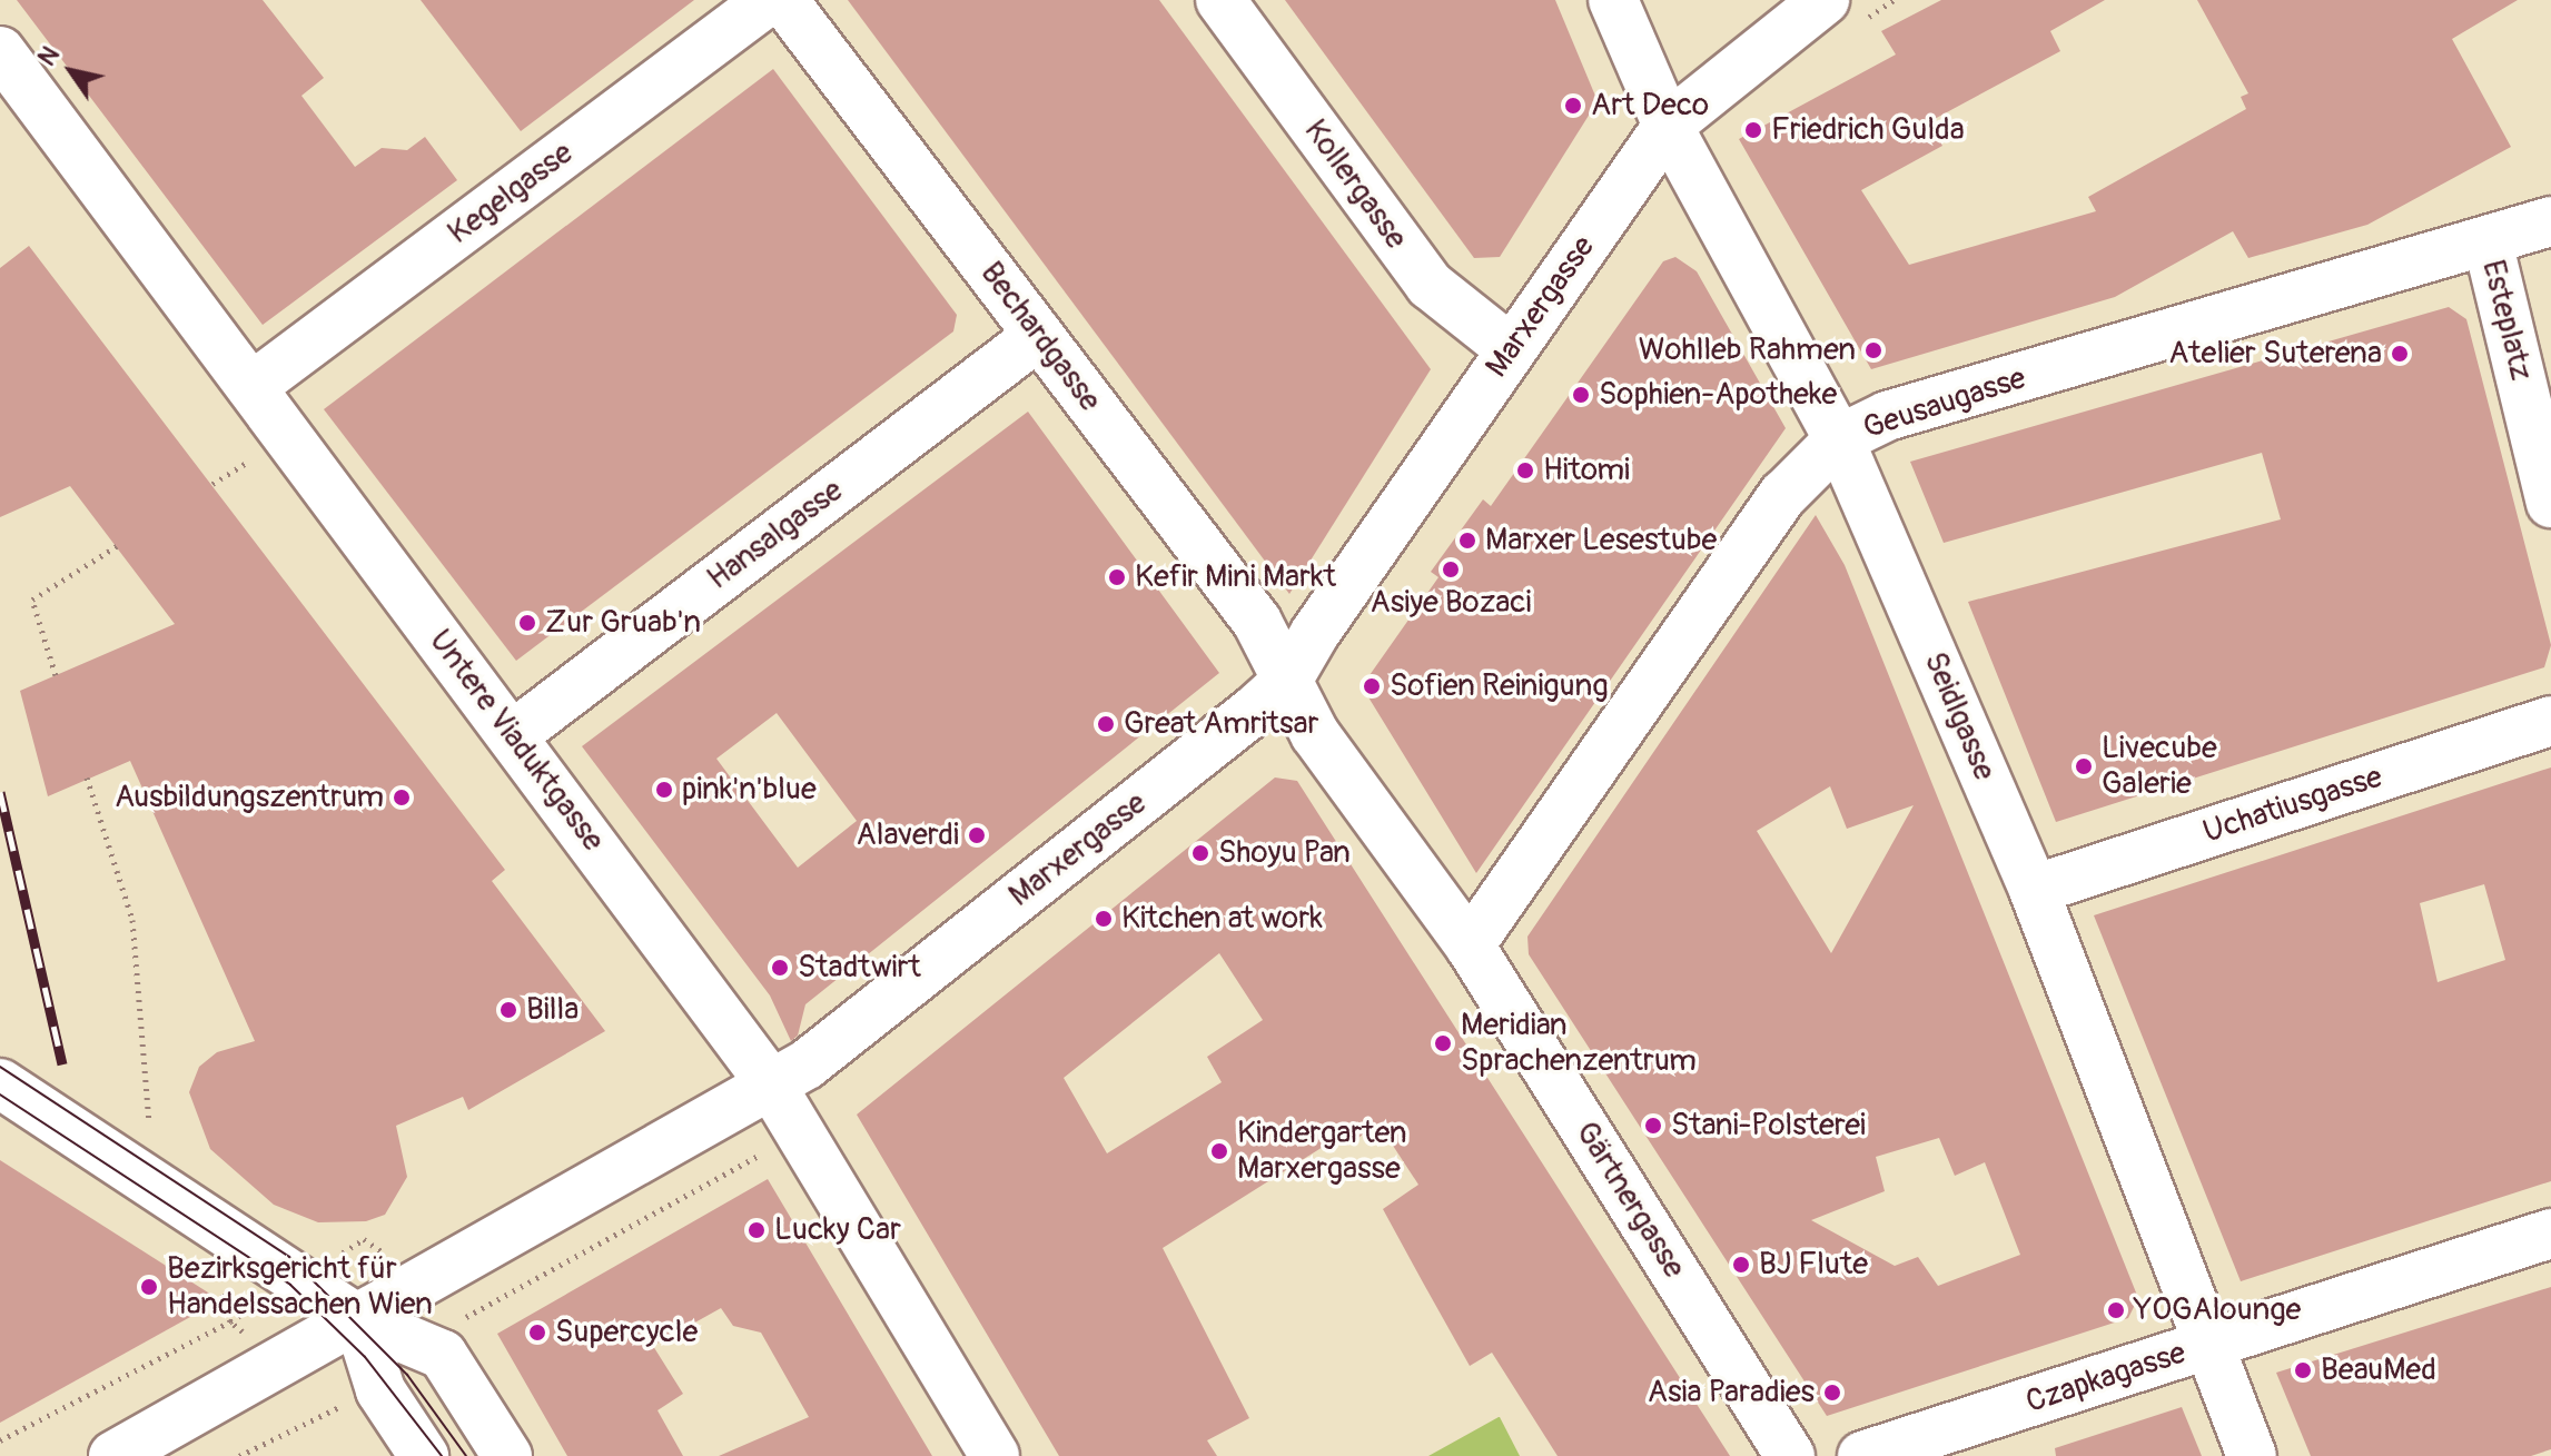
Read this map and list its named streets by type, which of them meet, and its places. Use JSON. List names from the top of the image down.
{
  "streets": {
    "street": [
      "Kollergasse",
      "Kegelgasse",
      "Marxergasse",
      "Esteplatz",
      "Bechardgasse",
      "Geusaugasse",
      "Hansalgasse",
      "Seidlgasse",
      "Untere Viaduktgasse",
      "Uchatiusgasse",
      "Gärtnergasse",
      "Czapkagasse"
    ]
  },
  "crossings": [
    ["Kollergasse", "Marxergasse"],
    ["Kegelgasse", "Untere Viaduktgasse"],
    ["Marxergasse", "Bechardgasse"],
    ["Marxergasse", "Seidlgasse"],
    ["Marxergasse", "Untere Viaduktgasse"],
    ["Marxergasse", "Gärtnergasse"],
    ["Esteplatz", "Geusaugasse"],
    ["Bechardgasse", "Hansalgasse"],
    ["Bechardgasse", "Gärtnergasse"],
    ["Geusaugasse", "Seidlgasse"],
    ["Geusaugasse", "Gärtnergasse"],
    ["Hansalgasse", "Untere Viaduktgasse"],
    ["Seidlgasse", "Uchatiusgasse"],
    ["Seidlgasse", "Czapkagasse"]
  ],
  "places": [
    "Art Deco",
    "Friedrich Gulda",
    "Wohlleb Rahmen",
    "Atelier Suterena",
    "Sophien-Apotheke",
    "Hitomi",
    "Marxer Lesestube",
    "Asiye Bozaci",
    "Kefir Mini Markt",
    "Zur Gruab'n",
    "Sofien Reinigung",
    "Great Amritsar",
    "Livecube Galerie",
    "pink'n'blue",
    "Ausbildungszentrum",
    "Alaverdi",
    "Shoyu Pan",
    "Kitchen at work",
    "Stadtwirt",
    "Billa",
    "Meridian Sprachenzentrum",
    "Stani-Polsterei",
    "Kindergarten Marxergasse",
    "Lucky Car",
    "BJ Flute",
    "Bezirksgericht für Handelssachen Wien",
    "YOGAlounge",
    "Supercycle",
    "BeauMed",
    "Asia Paradies"
  ],
  "north": "top left"
}
